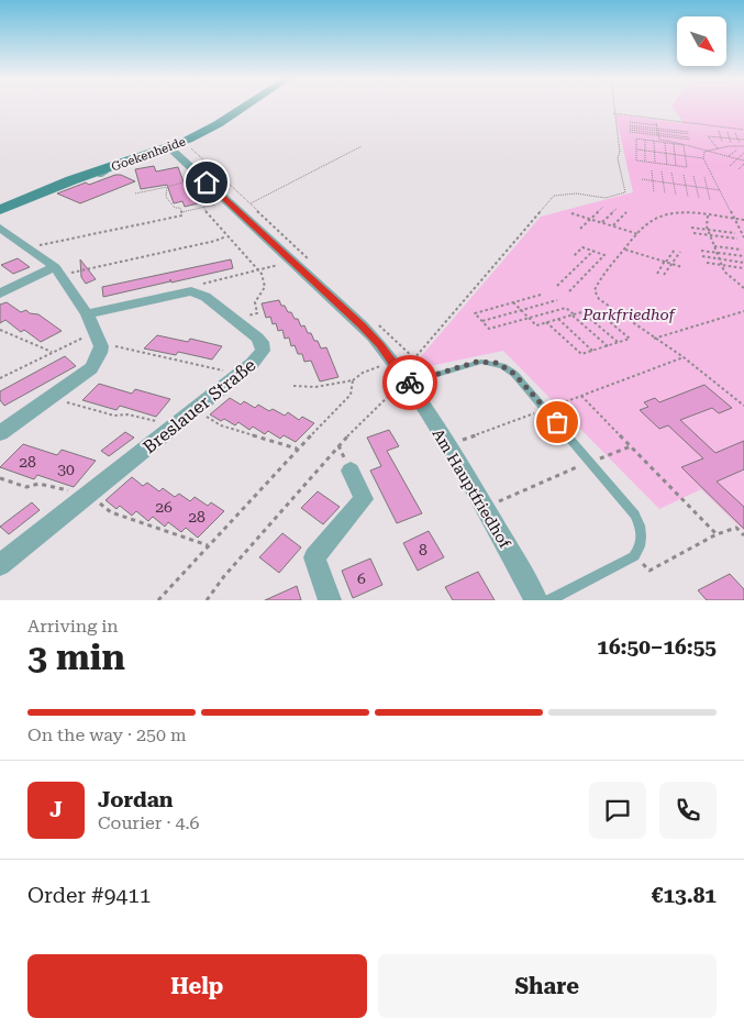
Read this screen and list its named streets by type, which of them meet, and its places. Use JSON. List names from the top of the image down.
{
  "streets": {
    "main road": ["Goekenheide"],
    "street": ["Breslauer Straße", "Am Hauptfriedhof"]
  },
  "crossings": [
    ["Goekenheide", "Am Hauptfriedhof"]
  ],
  "parks": ["Parkfriedhof"],
  "house_numbers": [
    "28",
    "30",
    "26",
    "28",
    "8",
    "6"
  ],
  "north": "bottom right",
  "page": {
    "heading": ["3 min", "Arriving in", "16:50–16:55"],
    "panel": [
      "Jordan",
      "Courier · 4.6",
      "Order #9411",
      "€13.81"
    ],
    "bar": "On the way · 250 m",
    "round": "J",
    "buttons": ["Help", "Share"]
  }
}
